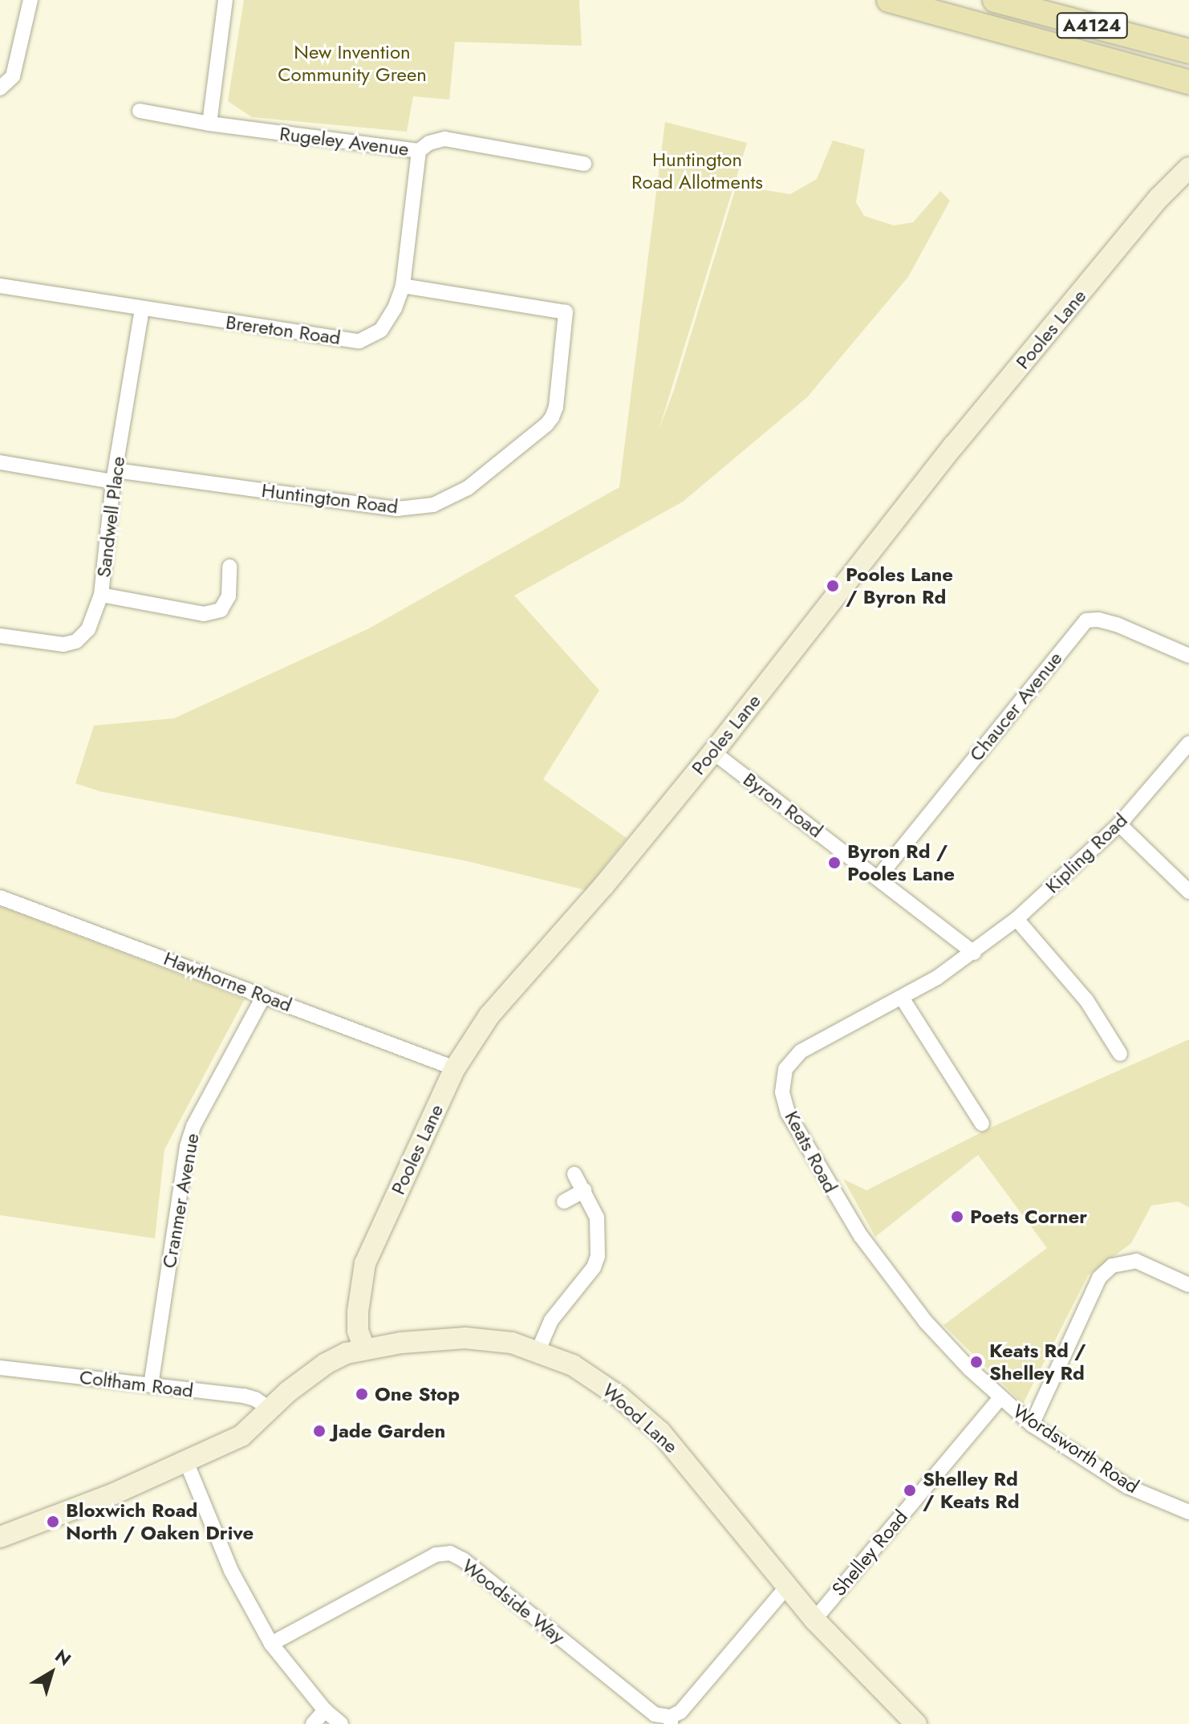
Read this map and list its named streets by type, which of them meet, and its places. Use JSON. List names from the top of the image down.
{
  "streets": {
    "main road": ["A4124"],
    "street": [
      "Rugeley Avenue",
      "Pooles Lane",
      "Brereton Road",
      "Huntington Road",
      "Sandwell Place",
      "Chaucer Avenue",
      "Byron Road",
      "Kipling Road",
      "Hawthorne Road",
      "Keats Road",
      "Cranmer Avenue",
      "Coltham Road",
      "Wood Lane",
      "Wordsworth Road",
      "Shelley Road",
      "Woodside Way"
    ]
  },
  "crossings": [
    ["Rugeley Avenue", "Brereton Road"],
    ["Pooles Lane", "Byron Road"],
    ["Pooles Lane", "Hawthorne Road"],
    ["Pooles Lane", "Wood Lane"],
    ["Brereton Road", "Huntington Road"],
    ["Brereton Road", "Sandwell Place"],
    ["Huntington Road", "Sandwell Place"],
    ["Chaucer Avenue", "Byron Road"],
    ["Byron Road", "Kipling Road"],
    ["Byron Road", "Keats Road"],
    ["Kipling Road", "Keats Road"],
    ["Hawthorne Road", "Cranmer Avenue"],
    ["Keats Road", "Wordsworth Road"],
    ["Keats Road", "Shelley Road"],
    ["Cranmer Avenue", "Coltham Road"],
    ["Coltham Road", "Wood Lane"],
    ["Wood Lane", "Shelley Road"],
    ["Wordsworth Road", "Shelley Road"]
  ],
  "parks": ["New Invention Community Green", "Huntington Road Allotments"],
  "places": [
    "Pooles Lane / Byron Rd",
    "Byron Rd / Pooles Lane",
    "Poets Corner",
    "Keats Rd / Shelley Rd",
    "One Stop",
    "Jade Garden",
    "Shelley Rd / Keats Rd",
    "Bloxwich Road North / Oaken Drive"
  ],
  "north": "top right"
}
